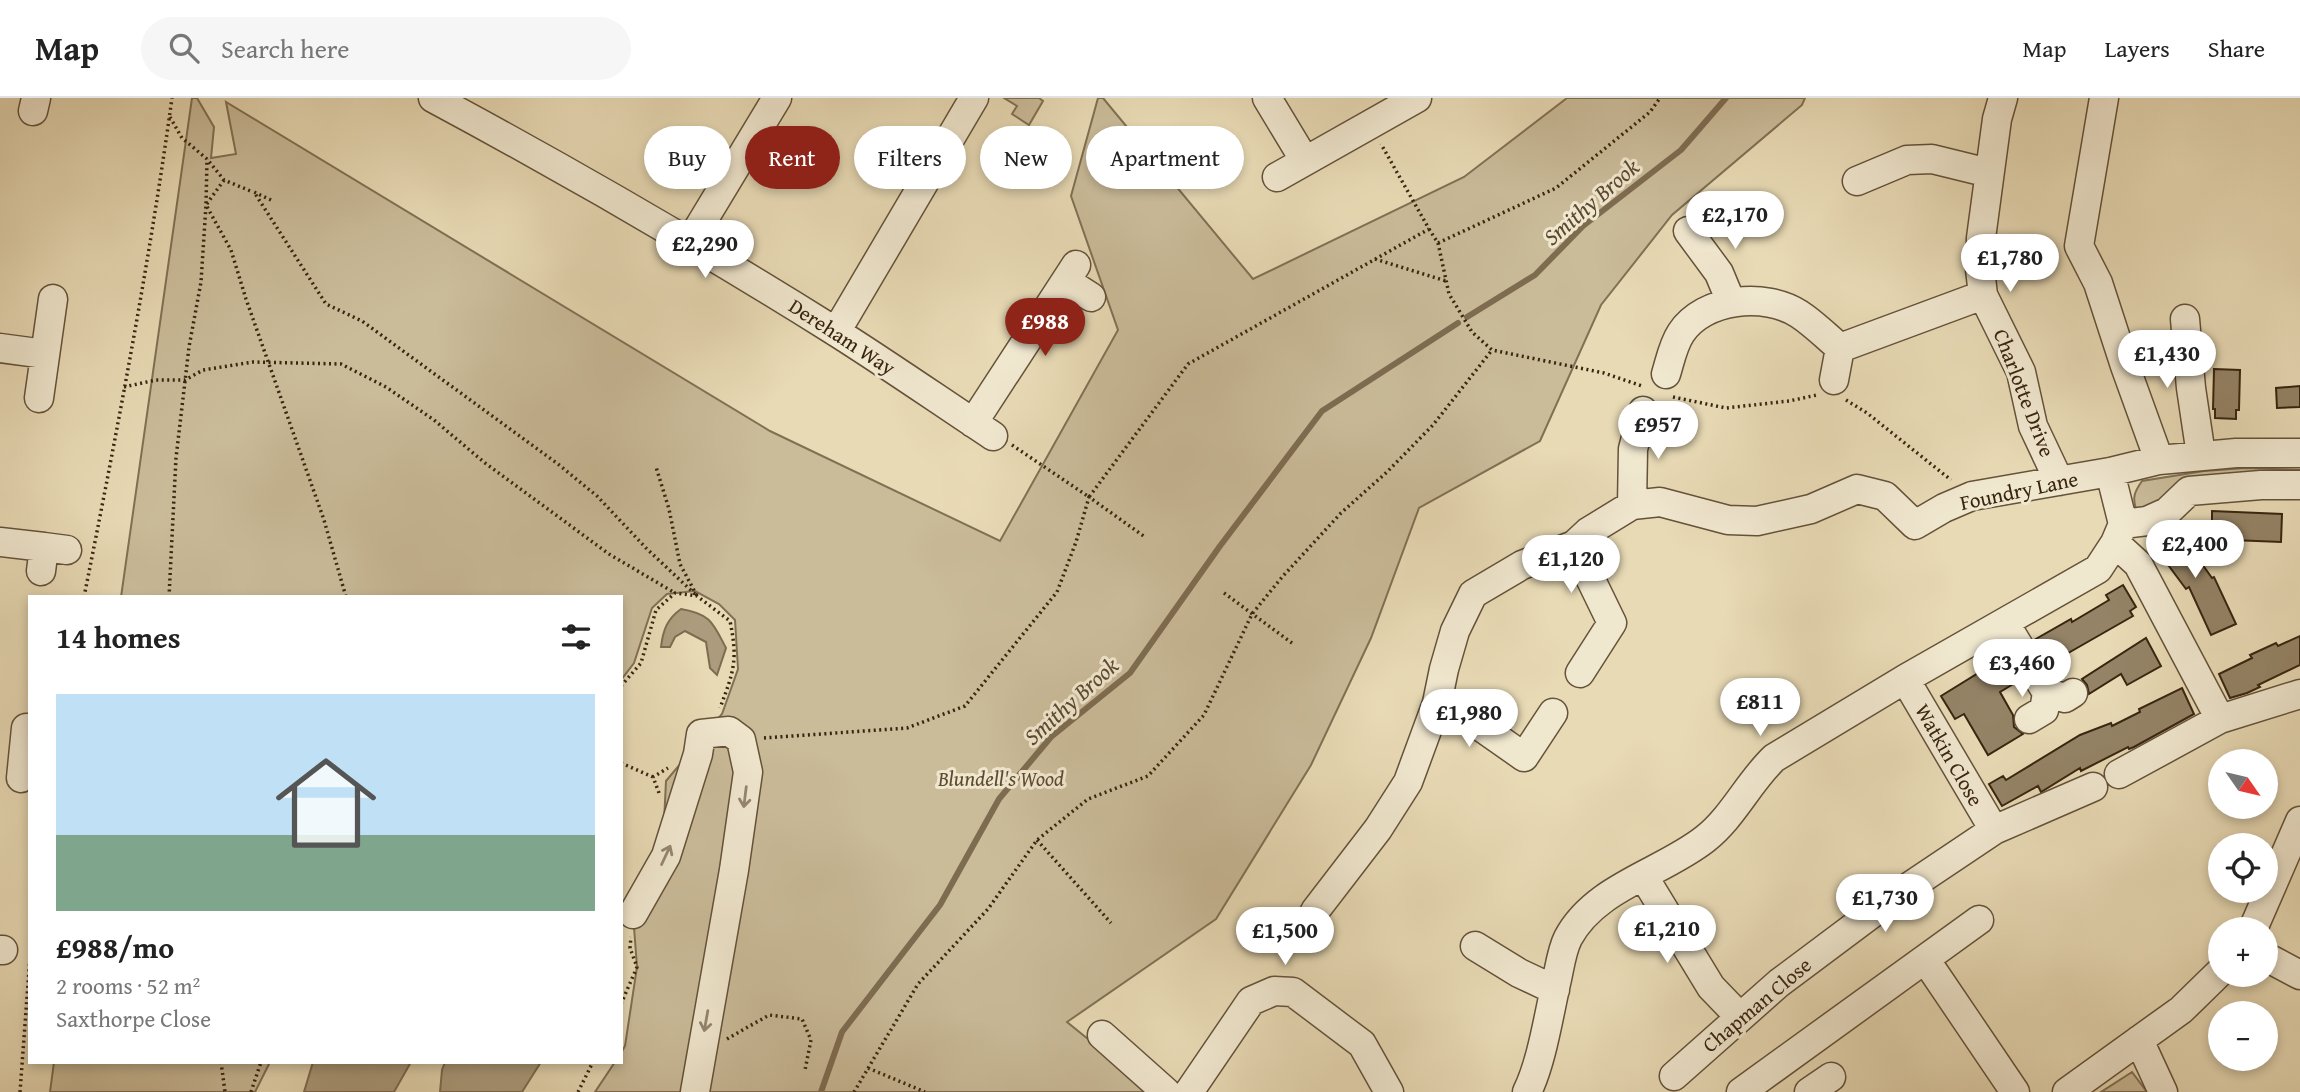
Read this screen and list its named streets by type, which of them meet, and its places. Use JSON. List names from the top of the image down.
{
  "streets": {
    "street": [
      "Dereham Way",
      "Charlotte Drive",
      "Foundry Lane",
      "Watkin Close",
      "Chapman Close"
    ]
  },
  "crossings": [
    ["Charlotte Drive", "Foundry Lane"],
    ["Watkin Close", "Chapman Close"]
  ],
  "water": ["Smithy Brook"],
  "parks": ["Blundell's Wood"],
  "north": "bottom right",
  "page": {
    "header": "Map",
    "search": "Search here",
    "nav": ["Map", "Layers", "Share"],
    "chip": [
      "Buy",
      "Rent",
      "Filters",
      "New",
      "Apartment"
    ],
    "price": [
      "£2,170",
      "£2,290",
      "£1,780",
      "£988",
      "£1,430",
      "£957",
      "£2,400",
      "£1,120",
      "£3,460",
      "£811",
      "£1,980",
      "£1,730",
      "£1,210",
      "£1,500"
    ],
    "heading": "14 homes",
    "list": [
      {
        "name": "£988/mo",
        "note": "2 rooms · 52 m² · Saxthorpe Close"
      }
    ],
    "map_buttons": ["+", "−"]
  }
}
